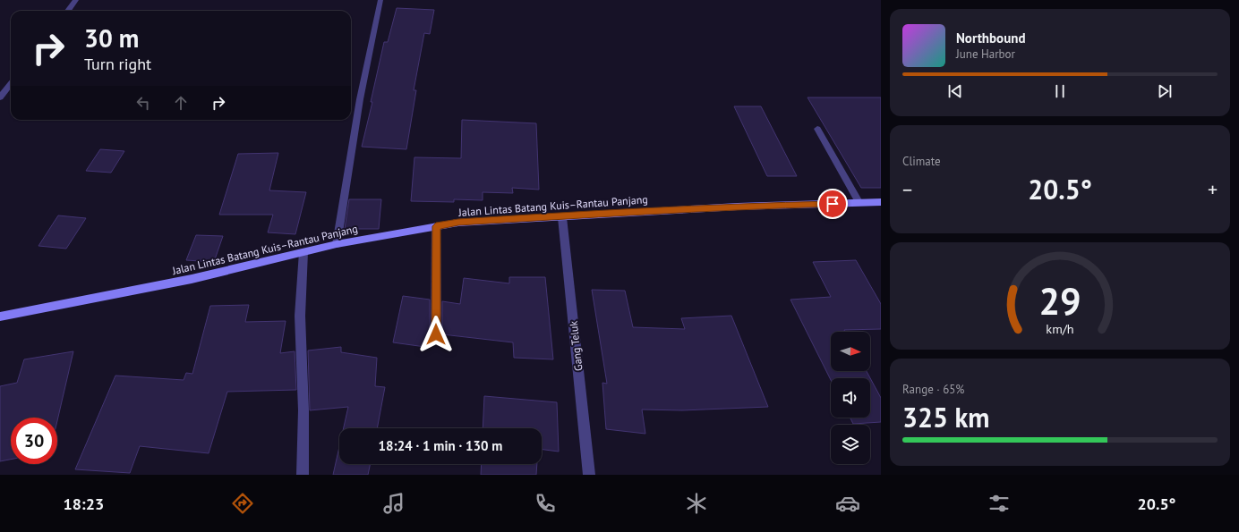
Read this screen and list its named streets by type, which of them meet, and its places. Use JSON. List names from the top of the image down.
{
  "streets": {
    "main road": ["Jalan Lintas Batang Kuis–Rantau Panjang"],
    "street": ["Gang Teluk"]
  },
  "crossings": [
    ["Jalan Lintas Batang Kuis–Rantau Panjang", "Gang Teluk"]
  ],
  "north": "right",
  "page": {
    "turn": ["30 m", "Turn right"],
    "song": ["Northbound", "June Harbor"],
    "tile": [
      "Climate",
      ["Range · 65%", "325 km"]
    ],
    "heat": ["−", "20.5°", "+"],
    "limit": "30",
    "trip": "18:24 · 1 min · 130 m",
    "tabs": ["18:23", "20.5°"],
    "gauge": ["29", "km/h"]
  }
}
